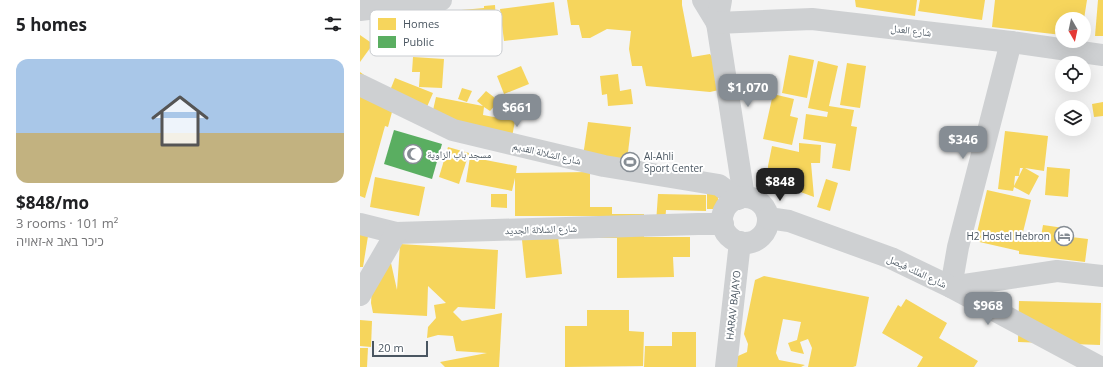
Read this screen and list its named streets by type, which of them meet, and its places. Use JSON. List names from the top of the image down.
{
  "streets": {
    "street": [
      "شارع العدل",
      "شارع الشلالة القديم",
      "شارع الشلالة الجديد",
      "شارع الملك فيصل",
      "HARAV BAJAYO"
    ]
  },
  "crossings": [
    ["شارع الشلالة القديم", "شارع الشلالة الجديد"],
    ["شارع الشلالة القديم", "شارع الملك فيصل"],
    ["شارع الشلالة القديم", "HARAV BAJAYO"],
    ["شارع الشلالة الجديد", "شارع الملك فيصل"],
    ["شارع الشلالة الجديد", "HARAV BAJAYO"],
    ["شارع الملك فيصل", "HARAV BAJAYO"]
  ],
  "places": {
    "mosque": ["مسجد باب الزاوية"],
    "sports": ["Al-Ahli Sport Center"],
    "hotel": ["H2 Hostel Hebron"]
  },
  "legend": ["Homes", "Public"],
  "scale_bar": "20 m",
  "north": "bottom",
  "page": {
    "heading": "5 homes",
    "list": [
      {
        "name": "$848/mo",
        "note": "3 rooms · 101 m² · כיכר באב א-זאויה"
      }
    ],
    "price": [
      "$1,070",
      "$661",
      "$346",
      "$848",
      "$968"
    ],
    "scale": "20 m"
  }
}
